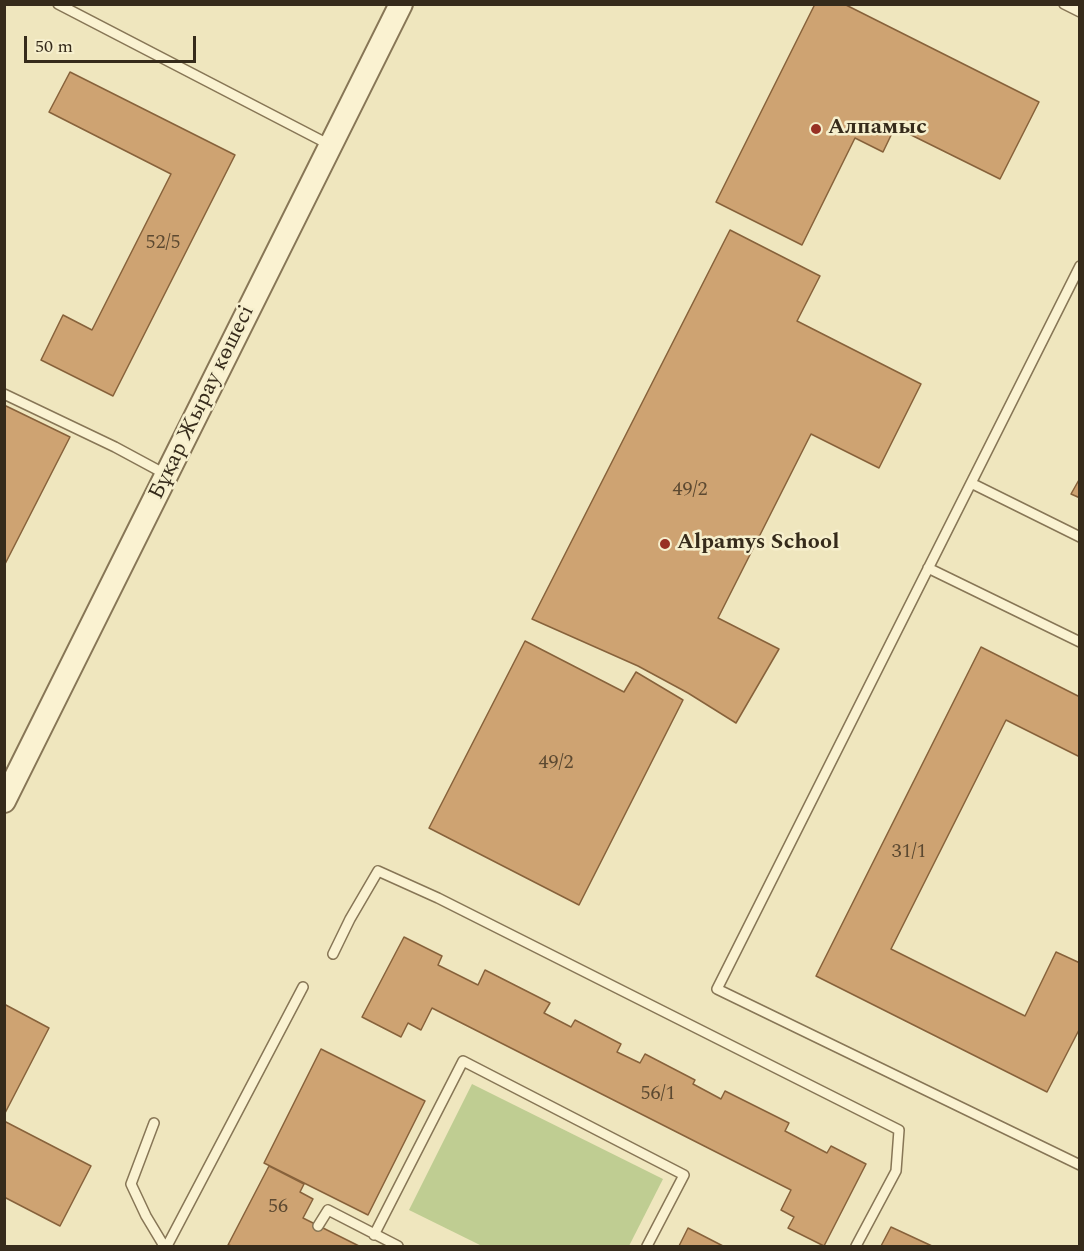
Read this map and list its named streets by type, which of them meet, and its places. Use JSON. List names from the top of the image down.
{
  "streets": {
    "street": ["Бұқар Жырау көшесі"]
  },
  "places": ["Алпамыс", "Alpamys School"],
  "house_numbers": [
    "52/5",
    "49/2",
    "49/2",
    "31/1",
    "56/1",
    "56"
  ],
  "scale_bar": "50 m"
}
